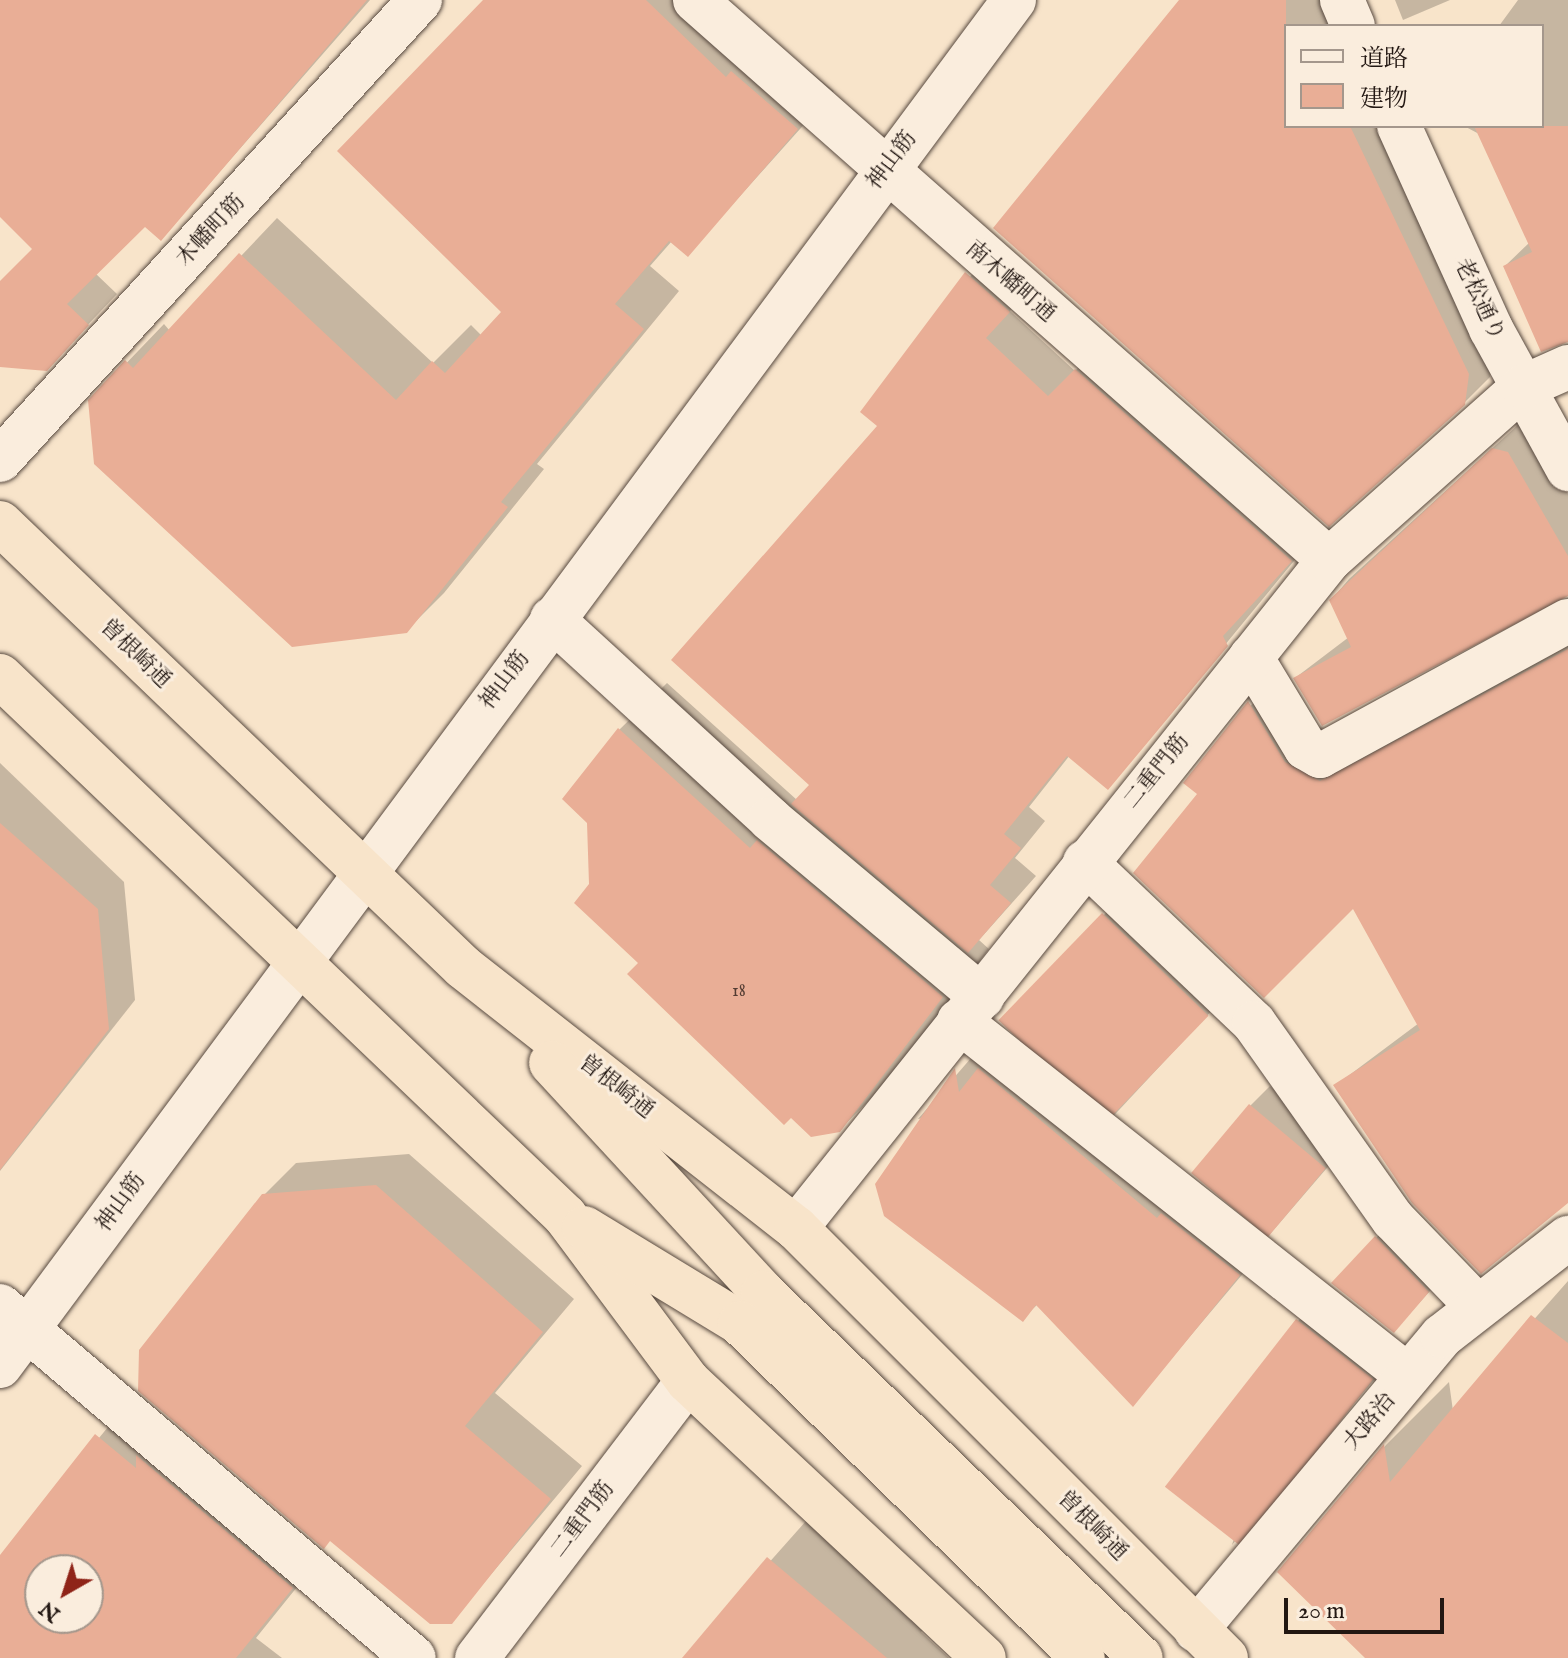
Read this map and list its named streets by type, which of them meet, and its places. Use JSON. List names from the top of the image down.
{
  "streets": {
    "highway": ["曽根崎通"],
    "street": [
      "神山筋",
      "木幡町筋",
      "南木幡町通",
      "老松通り",
      "二重門筋",
      "大路治"
    ]
  },
  "crossings": [
    ["神山筋", "南木幡町通"],
    ["神山筋", "曽根崎通"],
    ["南木幡町通", "二重門筋"],
    ["老松通り", "二重門筋"],
    ["曽根崎通", "二重門筋"],
    ["曽根崎通", "大路治"]
  ],
  "house_numbers": ["18"],
  "legend": ["道路", "建物"],
  "scale_bar": "20 m",
  "north": "bottom left"
}
